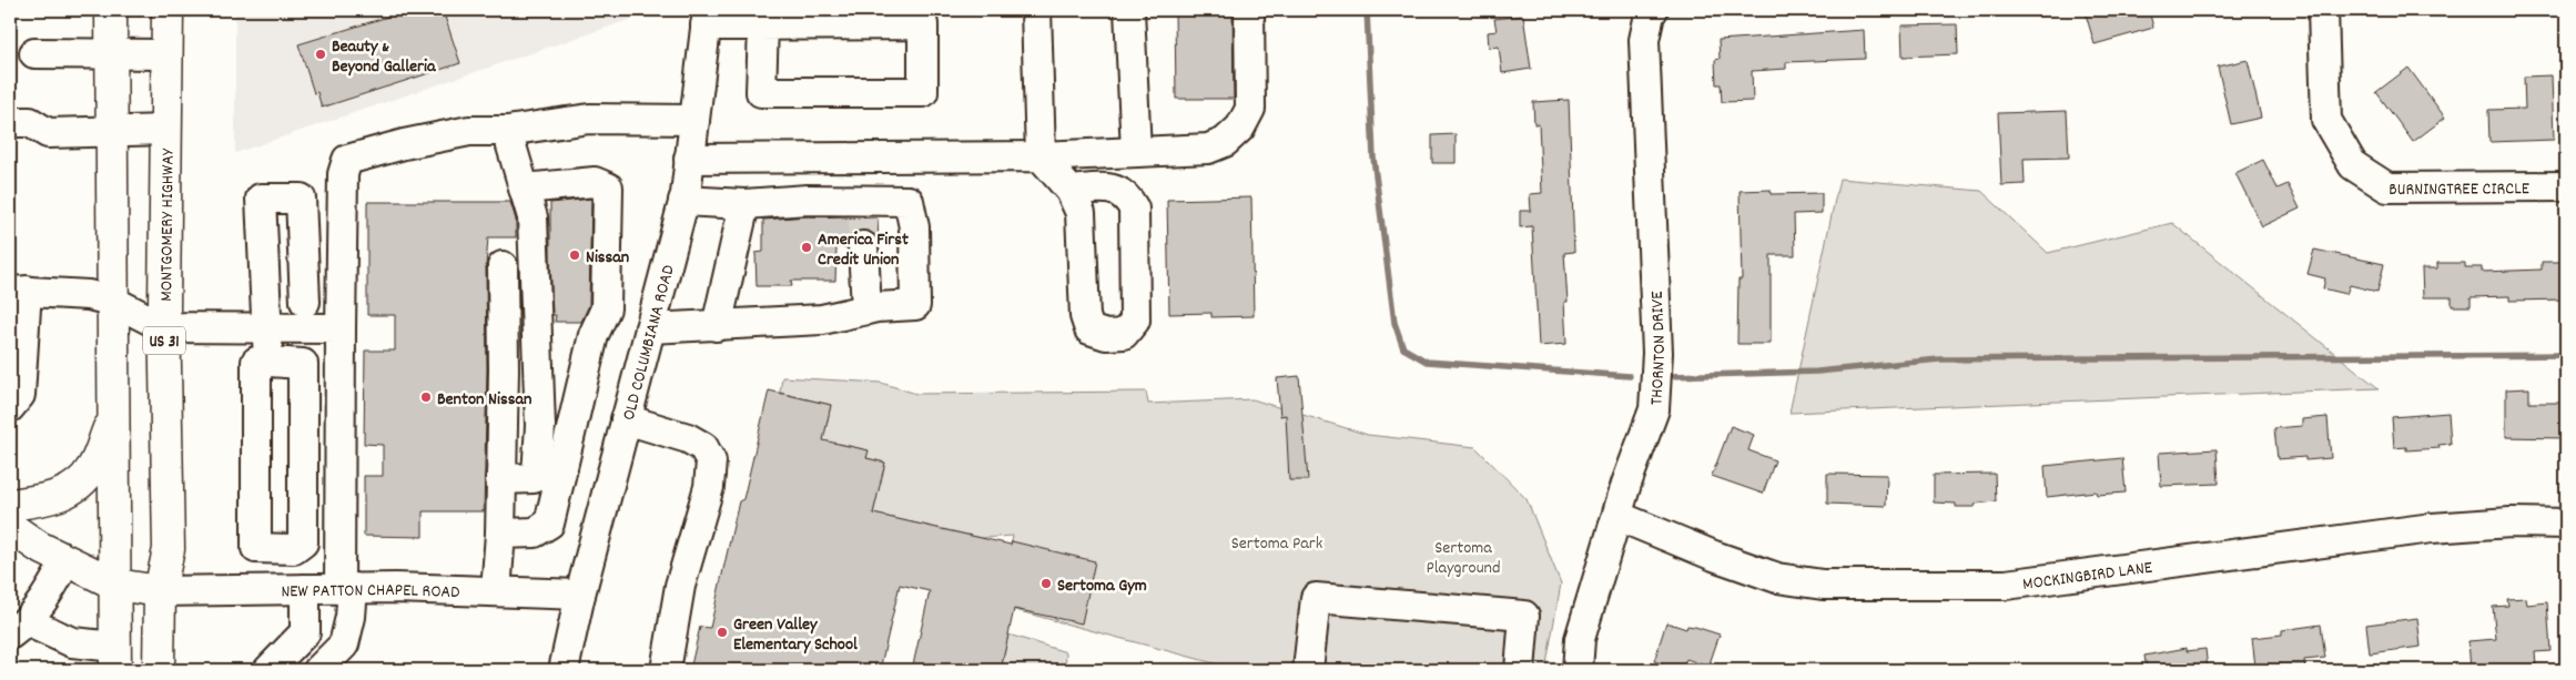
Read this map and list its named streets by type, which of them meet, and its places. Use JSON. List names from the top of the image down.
{
  "streets": {
    "main road": ["MONTGOMERY HIGHWAY", "US 31"],
    "street": [
      "BURNINGTREE CIRCLE",
      "OLD COLUMBIANA ROAD",
      "THORNTON DRIVE",
      "MOCKINGBIRD LANE",
      "NEW PATTON CHAPEL ROAD"
    ]
  },
  "crossings": [
    ["MONTGOMERY HIGHWAY", "NEW PATTON CHAPEL ROAD"],
    ["OLD COLUMBIANA ROAD", "NEW PATTON CHAPEL ROAD"],
    ["THORNTON DRIVE", "MOCKINGBIRD LANE"]
  ],
  "parks": ["Sertoma Park", "Sertoma Playground"],
  "places": [
    "Beauty & Beyond Galleria",
    "America First Credit Union",
    "Nissan",
    "Benton Nissan",
    "Sertoma Gym",
    "Green Valley Elementary School"
  ]
}
